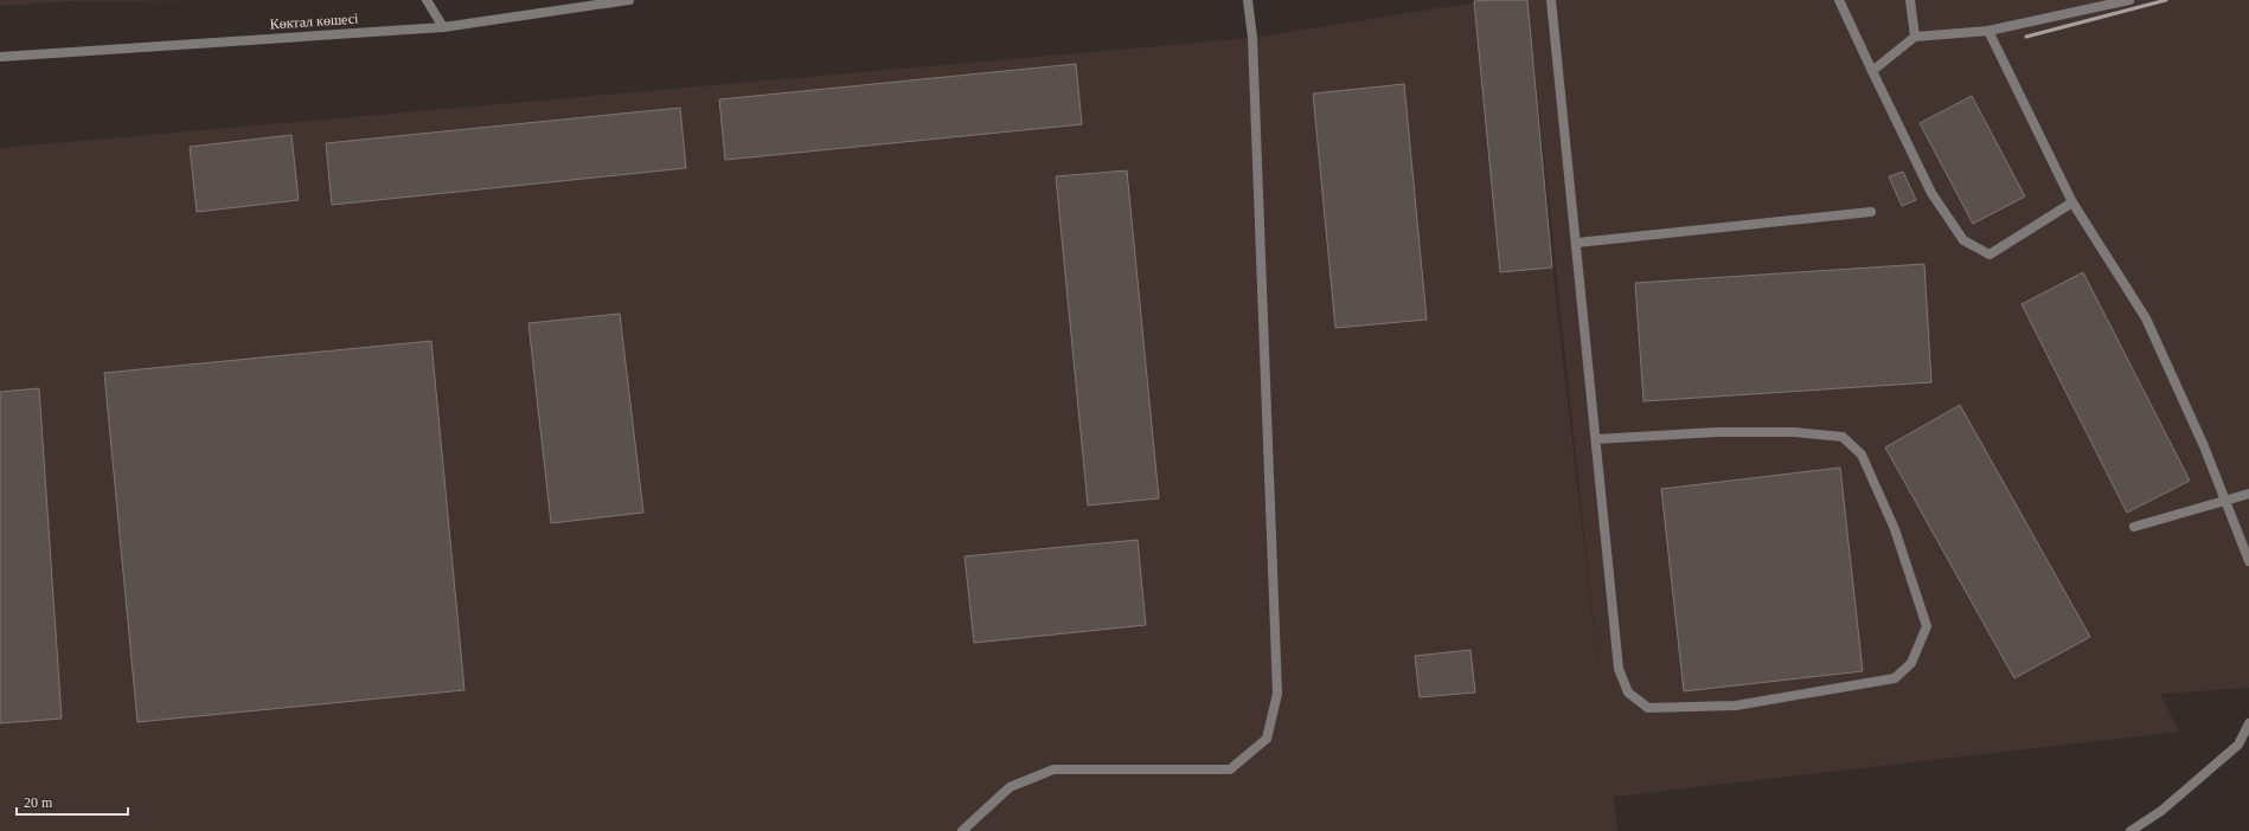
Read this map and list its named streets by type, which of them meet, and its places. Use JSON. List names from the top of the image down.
{
  "streets": {
    "lane": ["Көктал көшесі"]
  },
  "scale_bar": "20 m"
}
